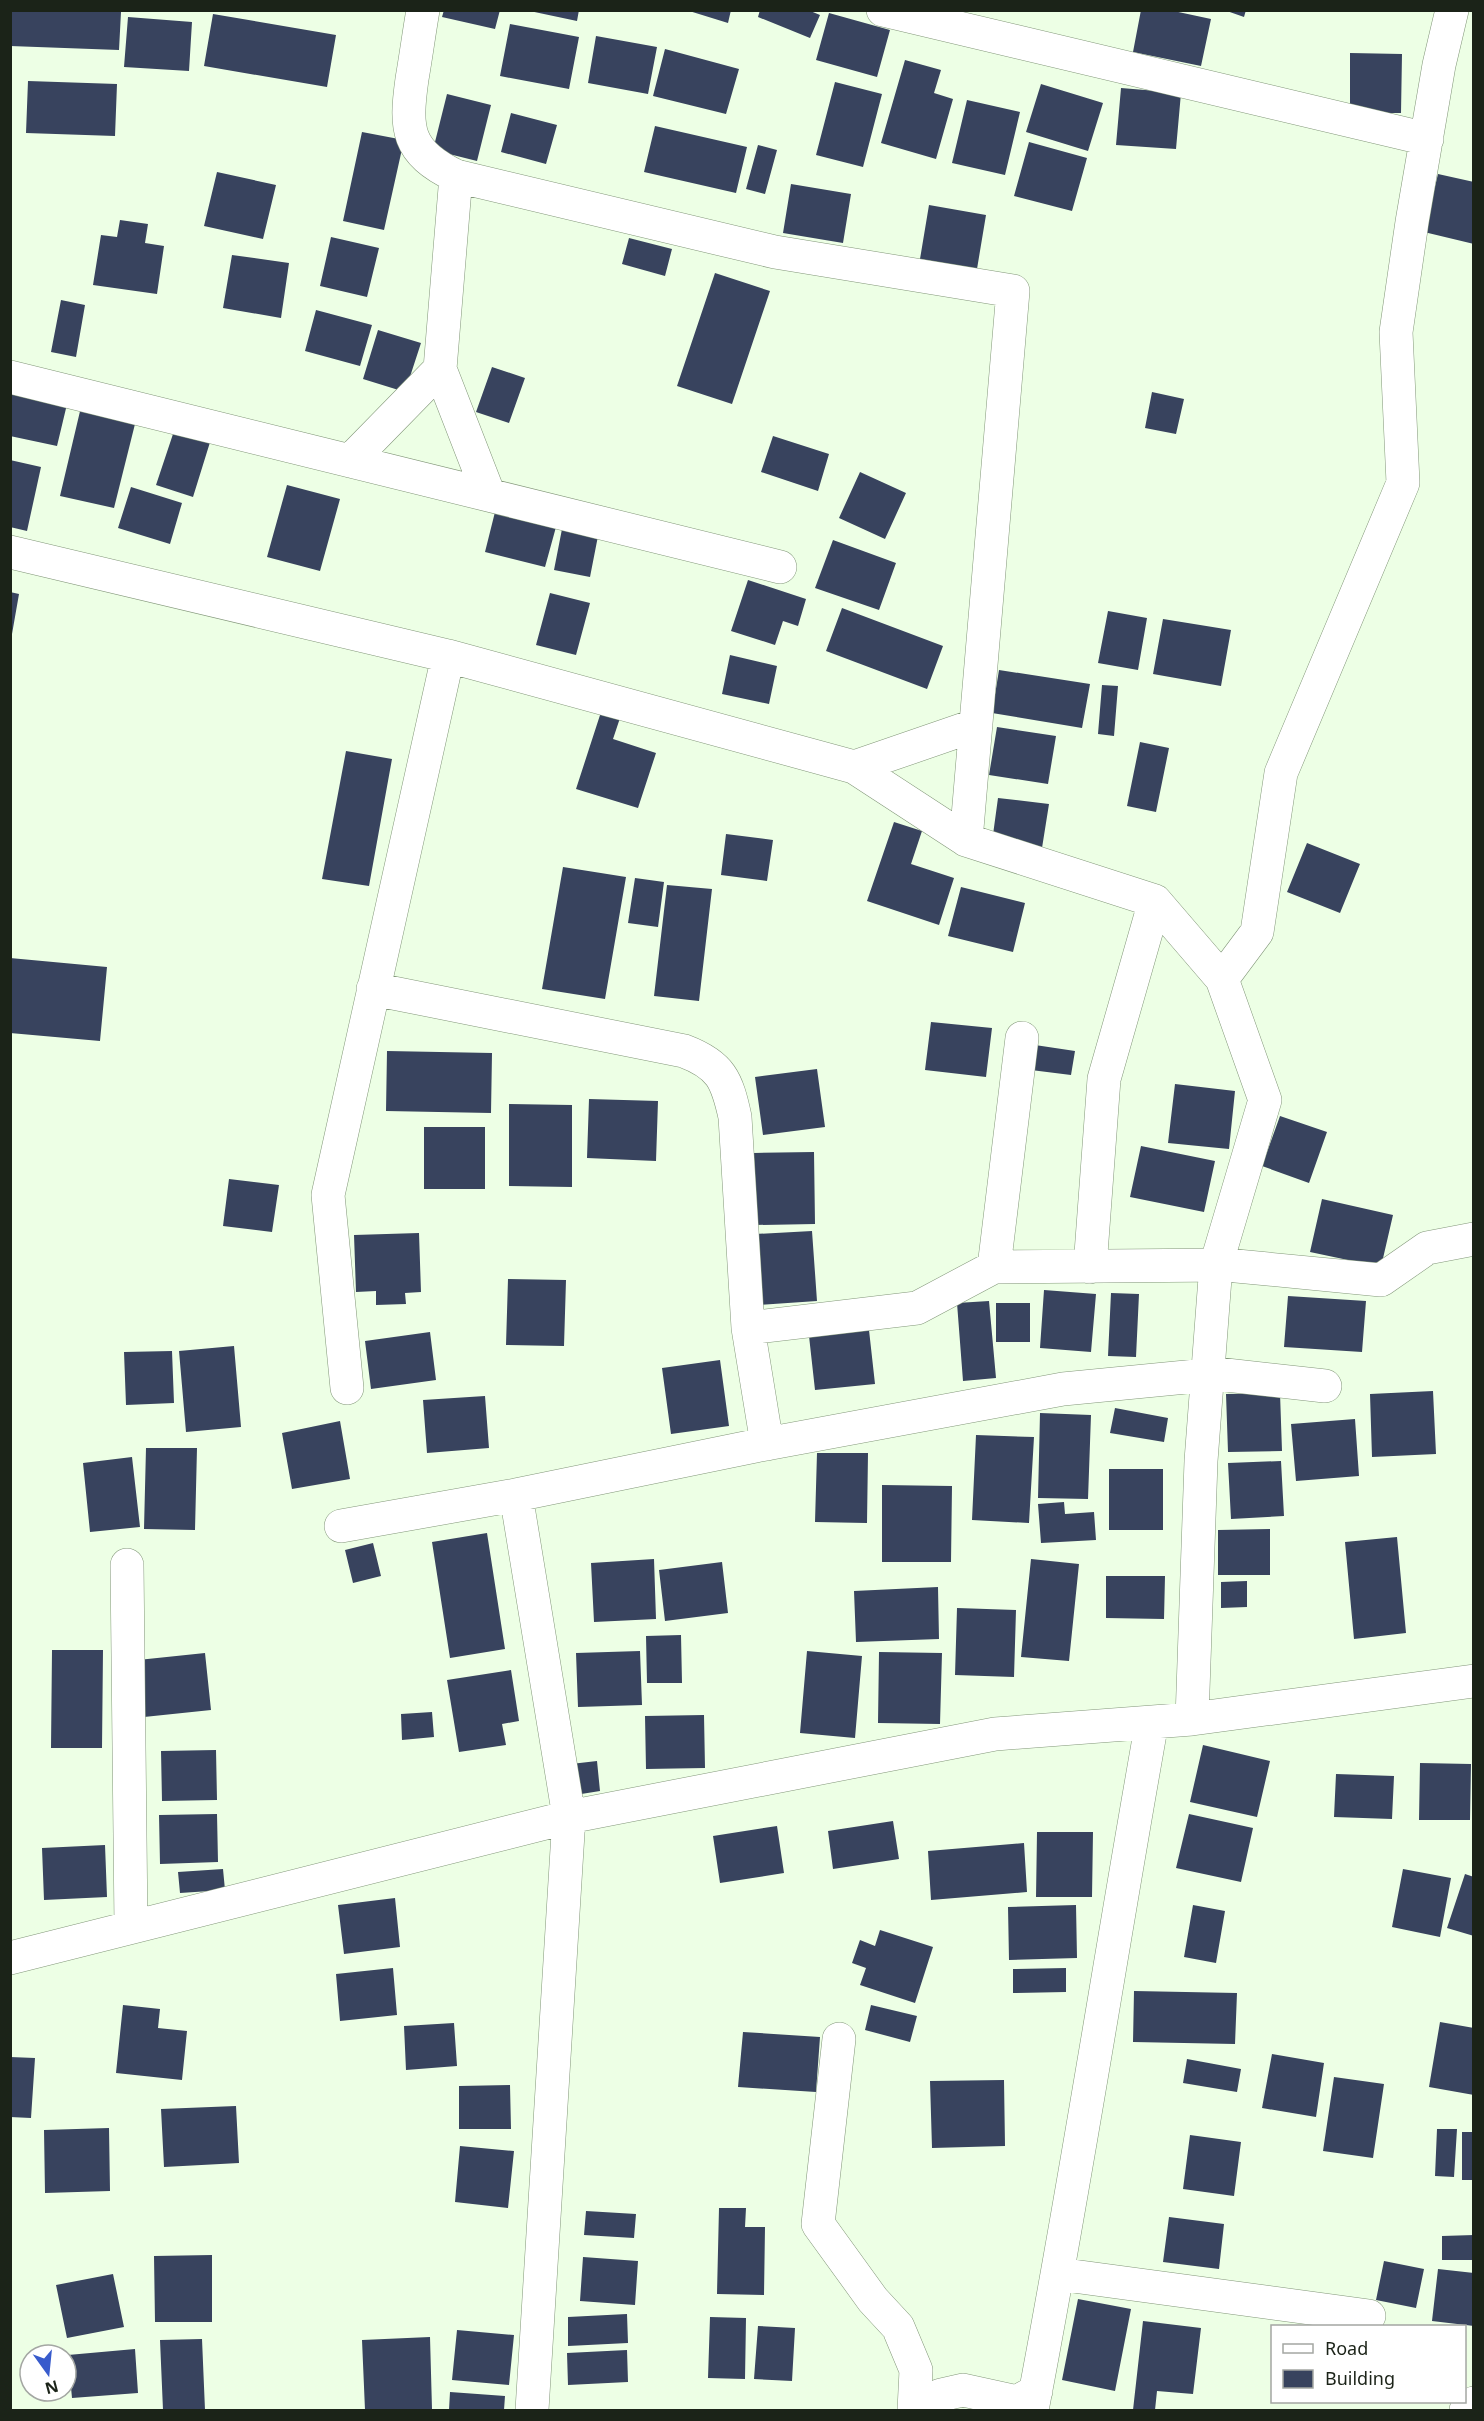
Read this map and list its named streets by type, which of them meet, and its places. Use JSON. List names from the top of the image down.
{
  "legend": ["Road", "Building"],
  "north": "bottom"
}
